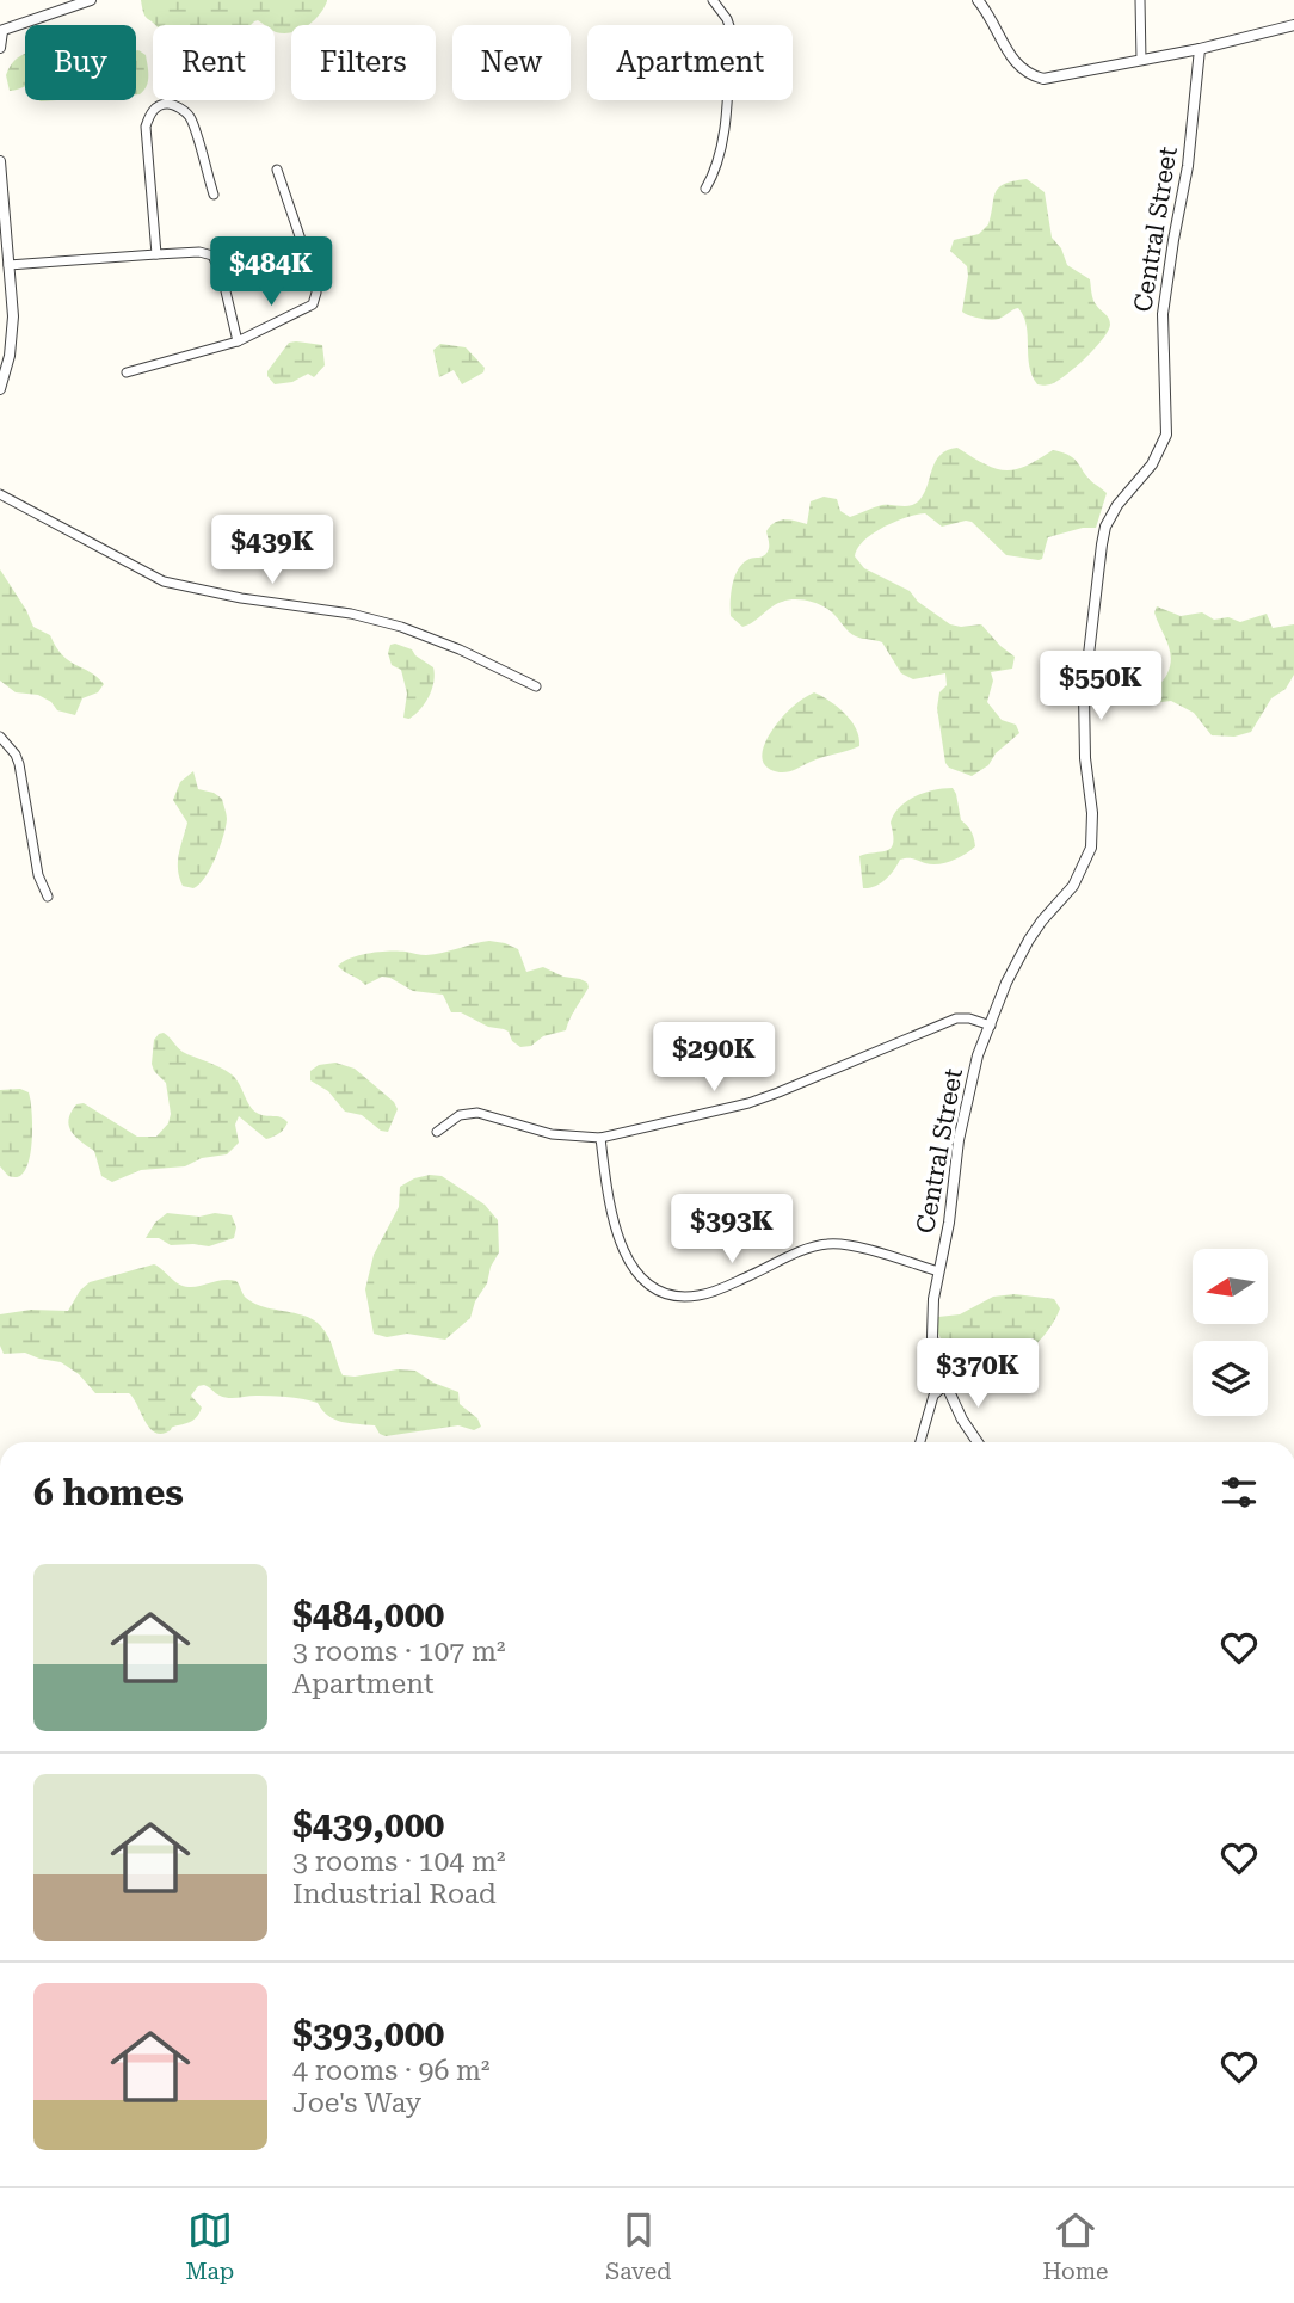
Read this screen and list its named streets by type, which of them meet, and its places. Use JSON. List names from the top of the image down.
{
  "streets": {
    "street": ["Central Street"]
  },
  "north": "left",
  "page": {
    "chip": [
      "Buy",
      "Rent",
      "Filters",
      "New",
      "Apartment"
    ],
    "price": [
      "$484K",
      "$439K",
      "$550K",
      "$290K",
      "$393K",
      "$370K"
    ],
    "heading": "6 homes",
    "list": [
      {
        "name": "$484,000",
        "note": "3 rooms · 107 m² · Apartment"
      },
      {
        "name": "$439,000",
        "note": "3 rooms · 104 m² · Industrial Road"
      },
      {
        "name": "$393,000",
        "note": "4 rooms · 96 m² · Joe's Way"
      }
    ],
    "tabs": ["Map", "Saved", "Home"]
  }
}
